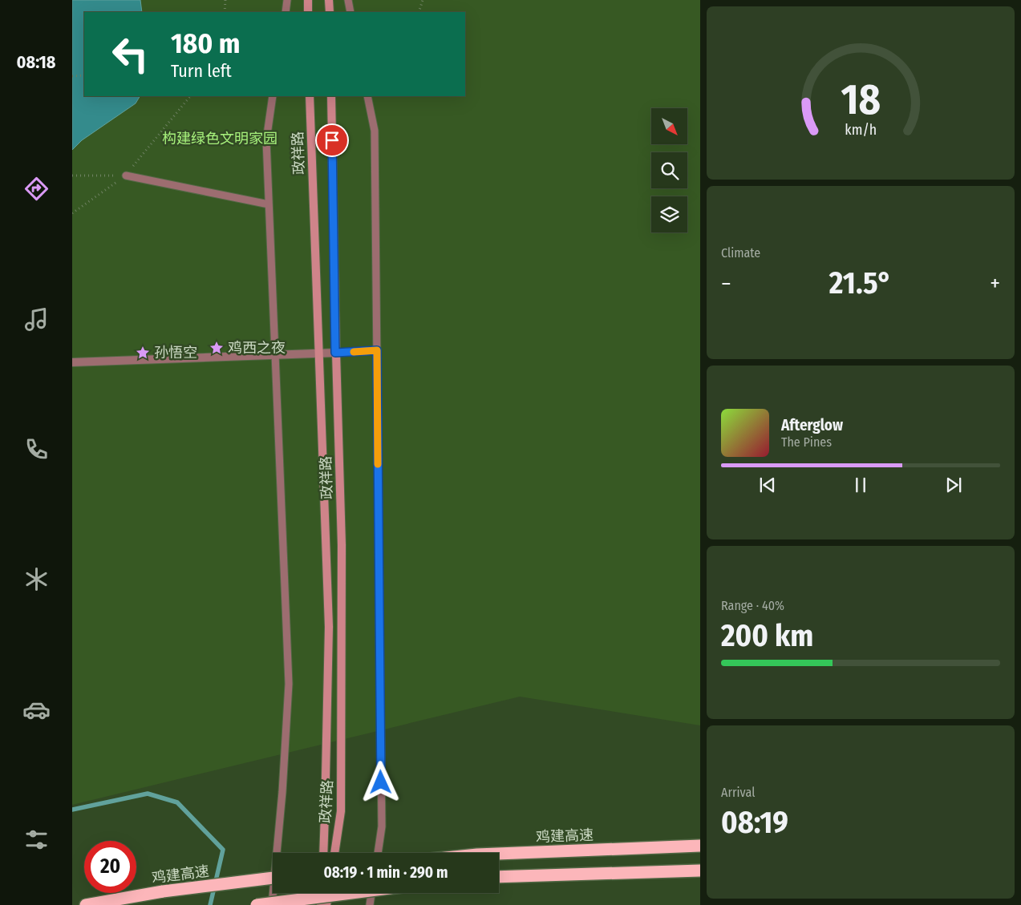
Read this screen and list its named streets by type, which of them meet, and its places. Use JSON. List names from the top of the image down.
{
  "streets": {
    "highway": ["鸡建高速"],
    "main road": ["政祥路"]
  },
  "parks": ["构建绿色文明家园"],
  "places": {
    "place": ["鸡西之夜", "孙悟空"]
  },
  "north": "bottom right",
  "page": {
    "tabs": "08:18",
    "turn": ["180 m", "Turn left"],
    "tile": [
      "Climate",
      ["Range · 40%", "200 km"],
      ["Arrival", "08:19"]
    ],
    "heat": ["−", "21.5°", "+"],
    "song": ["Afterglow", "The Pines"],
    "limit": "20",
    "trip": "08:19 · 1 min · 290 m",
    "gauge": ["18", "km/h"]
  }
}
